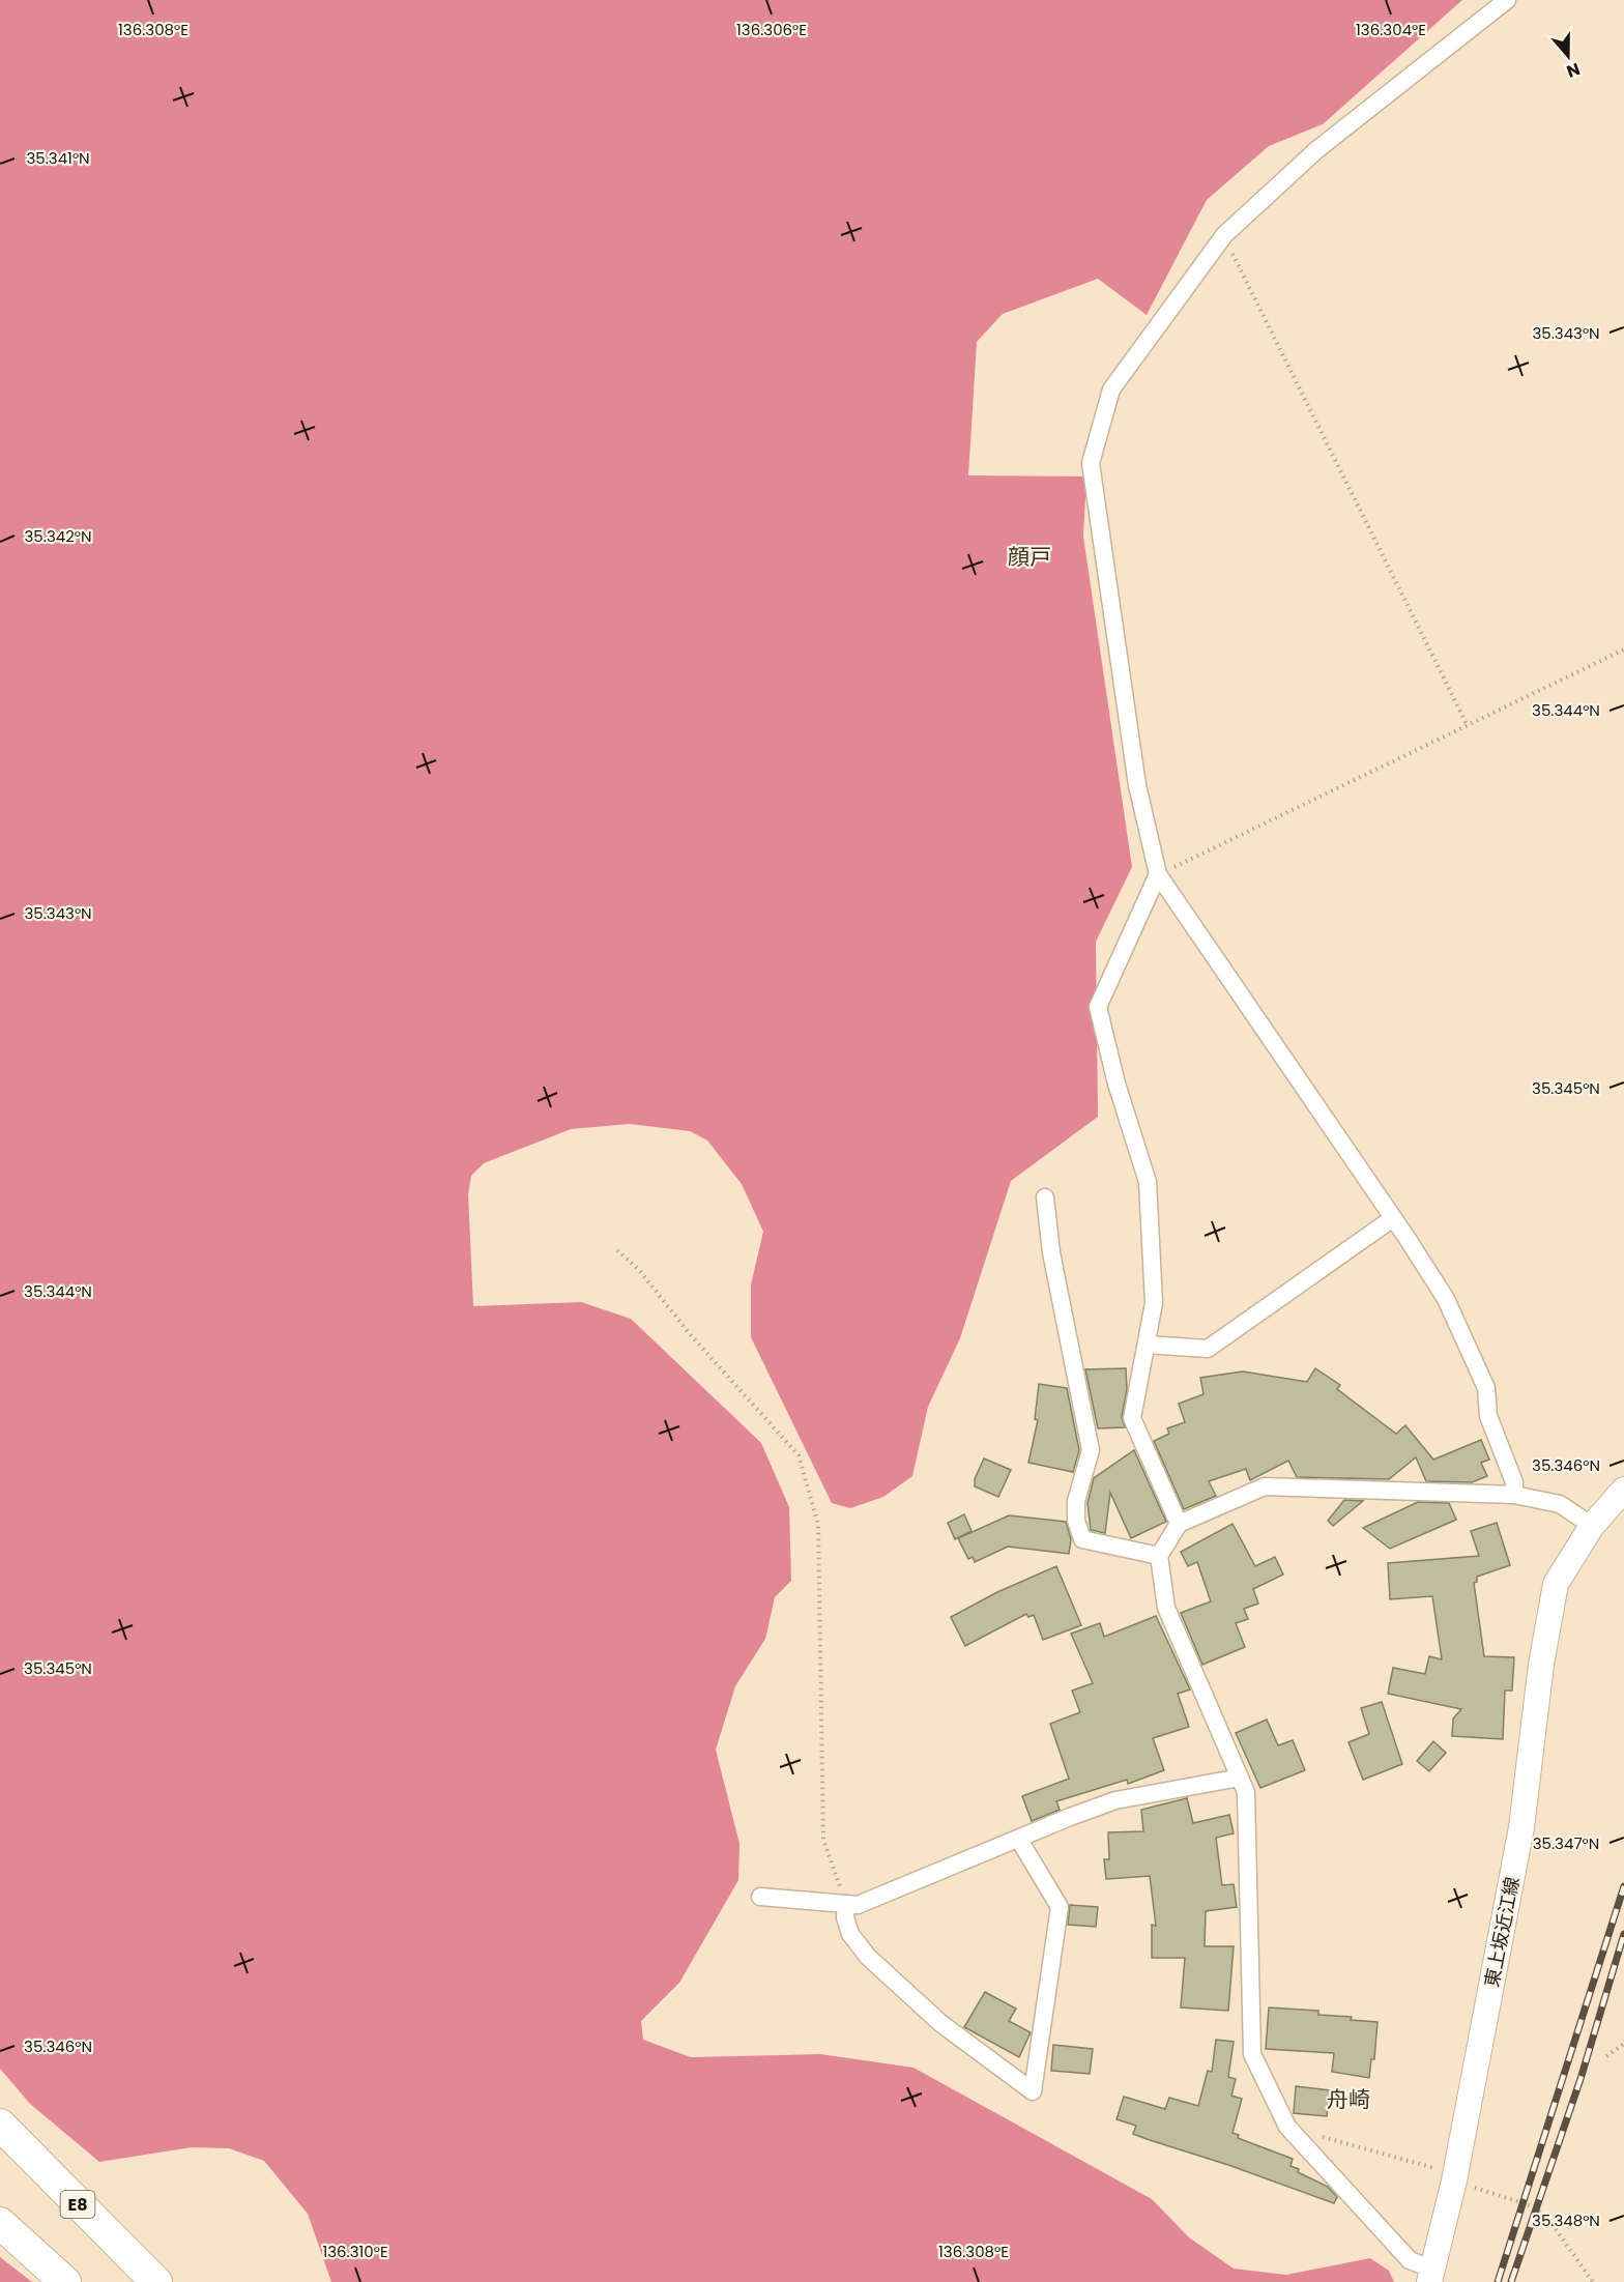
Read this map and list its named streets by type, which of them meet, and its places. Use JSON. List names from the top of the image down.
{
  "streets": {
    "highway": ["E8"],
    "main road": ["東上坂近江線"]
  },
  "districts": ["顔戸", "舟崎"],
  "north": "bottom",
  "coordinates": [
    "136.308°E",
    "136.306°E",
    "136.304°E",
    "35.341°N",
    "35.343°N",
    "35.342°N",
    "35.344°N",
    "35.345°N",
    "35.346°N",
    "35.347°N",
    "35.348°N",
    "136.310°E"
  ]
}
